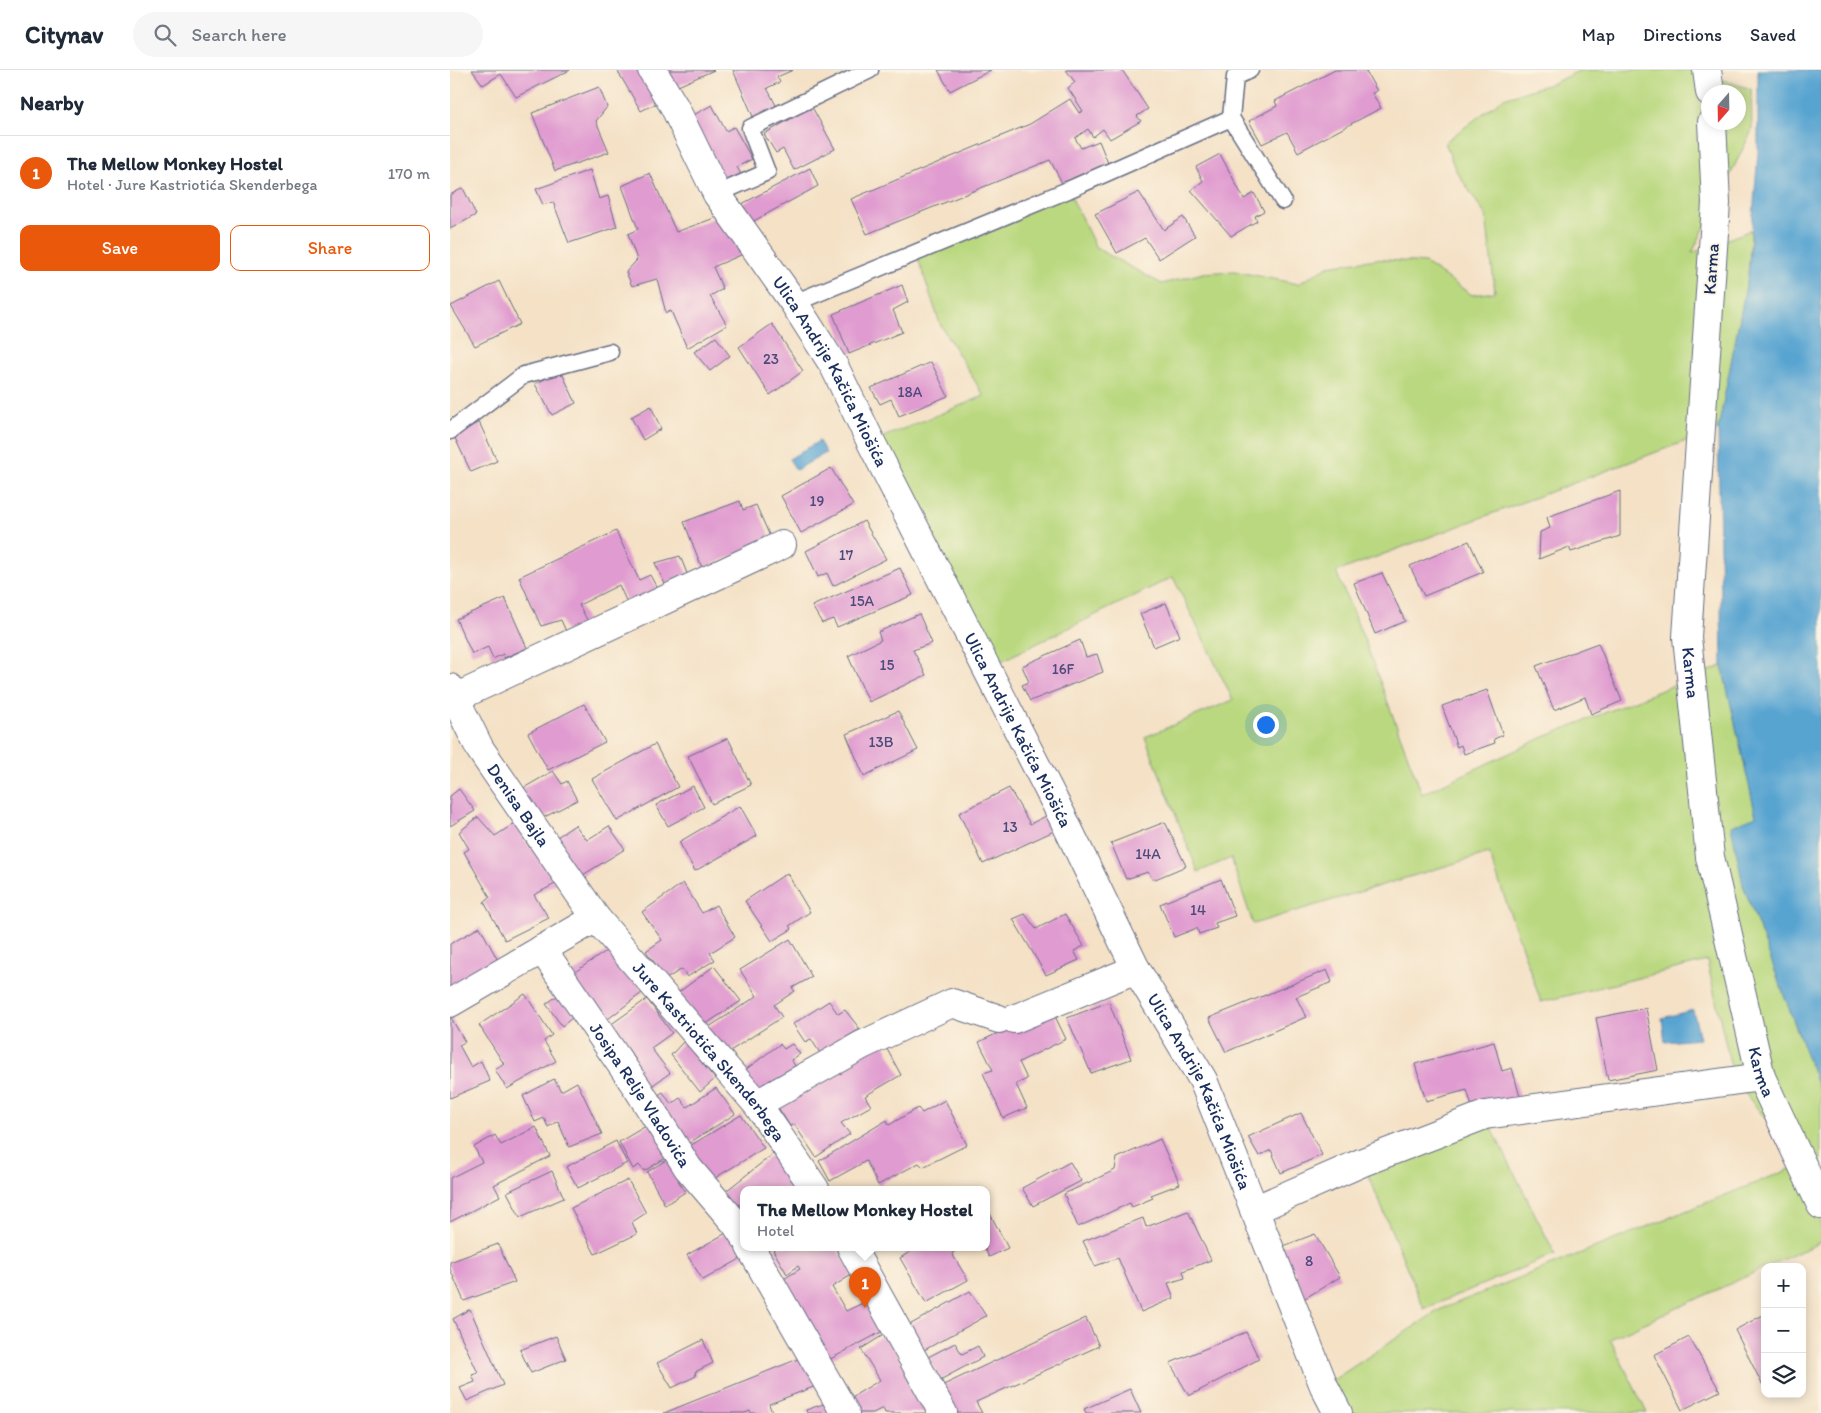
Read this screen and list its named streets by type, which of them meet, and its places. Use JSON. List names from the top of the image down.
{
  "streets": {
    "street": [
      "Karma",
      "Ulica Andrije Kačića Miošića",
      "Denisa Bajla",
      "Jure Kastriotića Skenderbega",
      "Josipa Relje Vladovića"
    ]
  },
  "crossings": [
    ["Denisa Bajla", "Jure Kastriotića Skenderbega"]
  ],
  "house_numbers": [
    "23",
    "18A",
    "19",
    "17",
    "15A",
    "15",
    "16F",
    "13B",
    "13",
    "14A",
    "14",
    "8"
  ],
  "north": "bottom",
  "page": {
    "header": "Citynav",
    "search": "Search here",
    "nav": ["Map", "Directions", "Saved"],
    "heading": "Nearby",
    "list": [
      {
        "mark": "1",
        "name": "The Mellow Monkey Hostel",
        "note": "Hotel · Jure Kastriotića Skenderbega",
        "value": "170 m"
      }
    ],
    "buttons": ["Save", "Share"],
    "popup": ["The Mellow Monkey Hostel", "Hotel"],
    "map_buttons": ["+", "−"],
    "pins": "1"
  }
}
